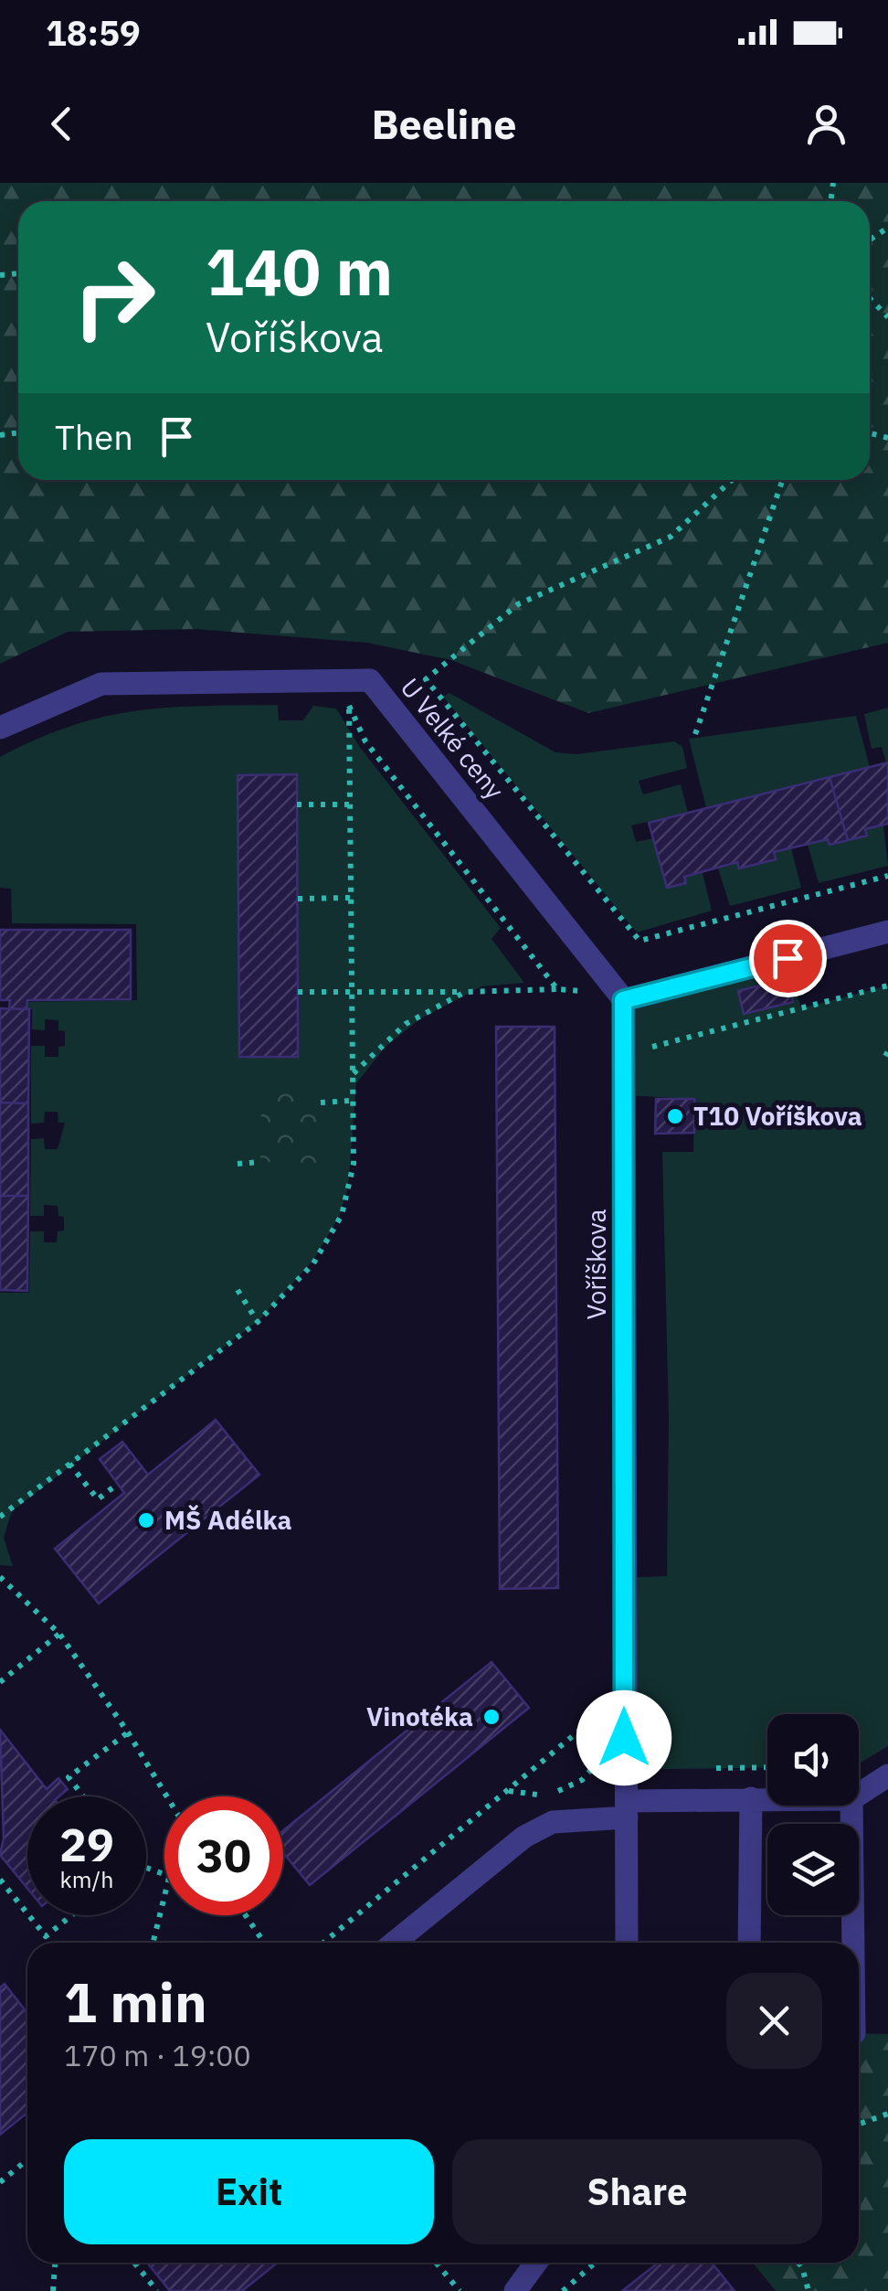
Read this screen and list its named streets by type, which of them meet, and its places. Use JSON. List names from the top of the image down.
{
  "streets": {
    "street": ["U Velké ceny", "Voříškova"]
  },
  "crossings": [
    ["U Velké ceny", "Voříškova"]
  ],
  "places": ["T10 Voříškova", "MŠ Adélka", "Vinotéka"],
  "page": {
    "status": "18:59",
    "header": "Beeline",
    "turn": ["140 m", "Voříškova"],
    "then": "Then",
    "speed": "29 km/h",
    "limit": "30",
    "heading": ["1 min", "170 m · 19:00"],
    "buttons": ["Exit", "Share"]
  }
}
